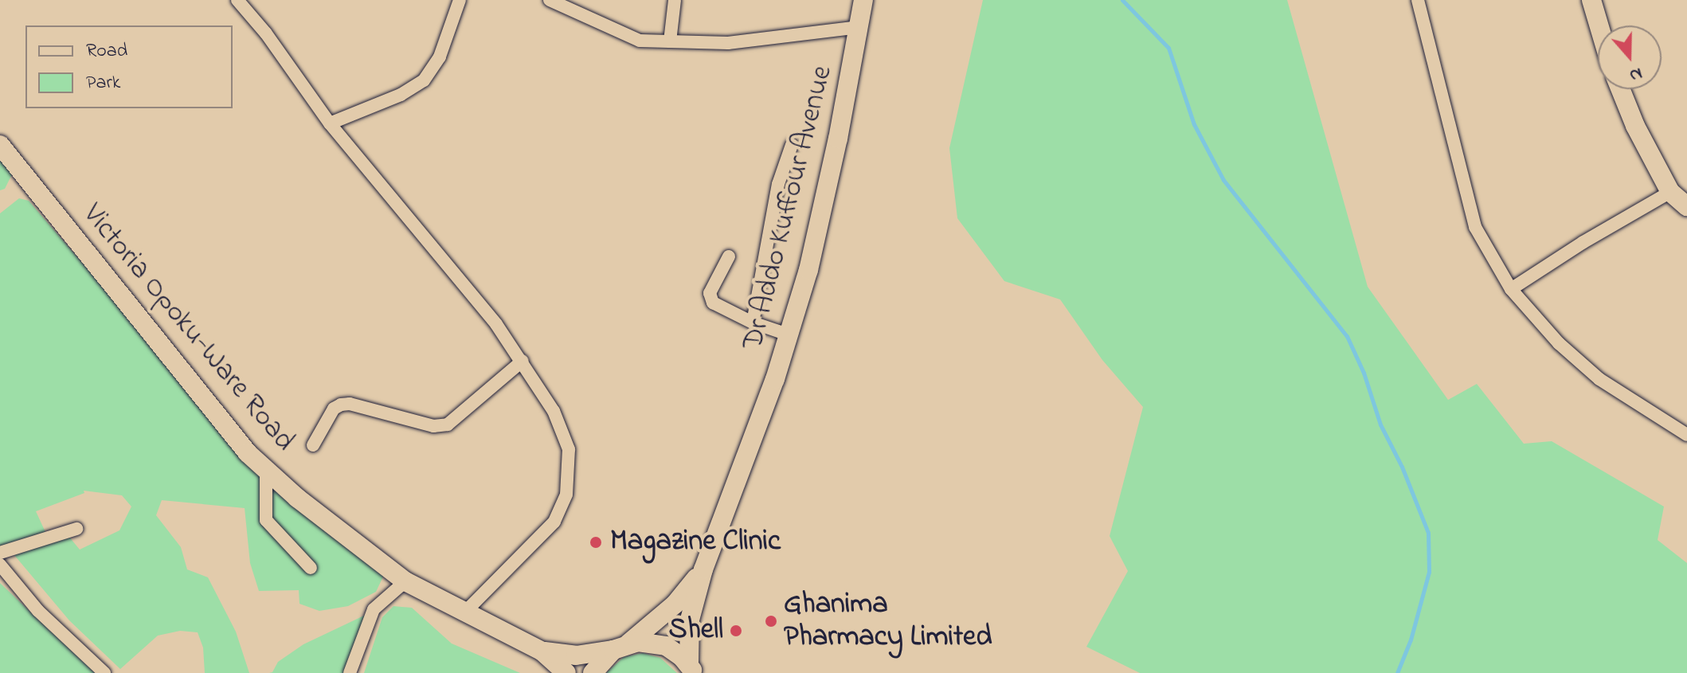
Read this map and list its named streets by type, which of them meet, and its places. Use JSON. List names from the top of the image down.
{
  "streets": {
    "main road": ["Dr Addo Kuffour Avenue", "Victoria Opoku-Ware Road"]
  },
  "places": ["Magazine Clinic", "Ghanima Pharmacy Limited", "Shell"],
  "legend": ["Road", "Park"],
  "north": "bottom"
}
